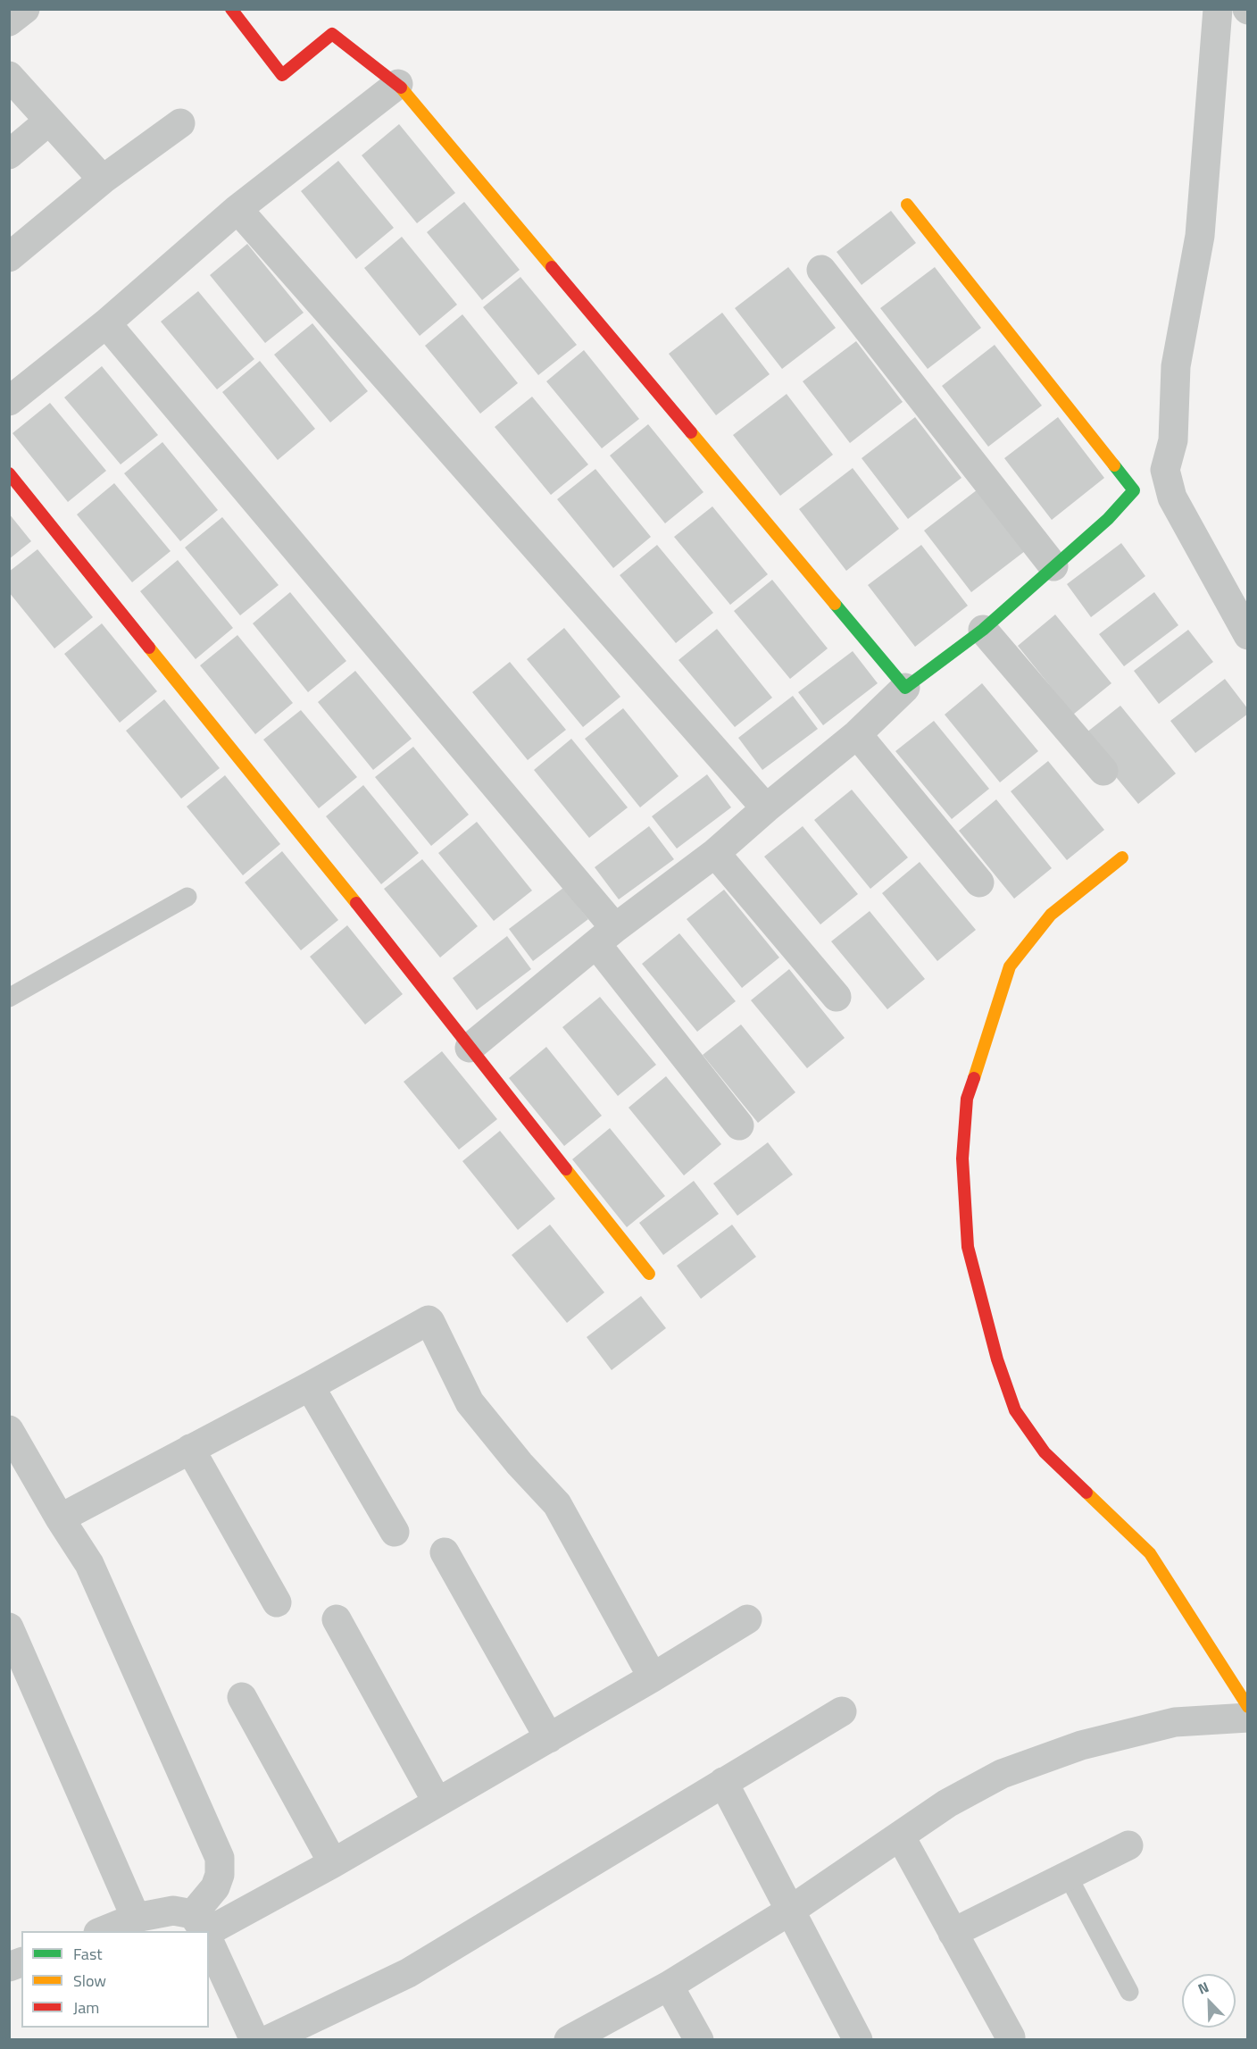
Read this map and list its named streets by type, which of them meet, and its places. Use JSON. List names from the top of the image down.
{
  "legend": ["Fast", "Slow", "Jam"],
  "north": "top left"
}
